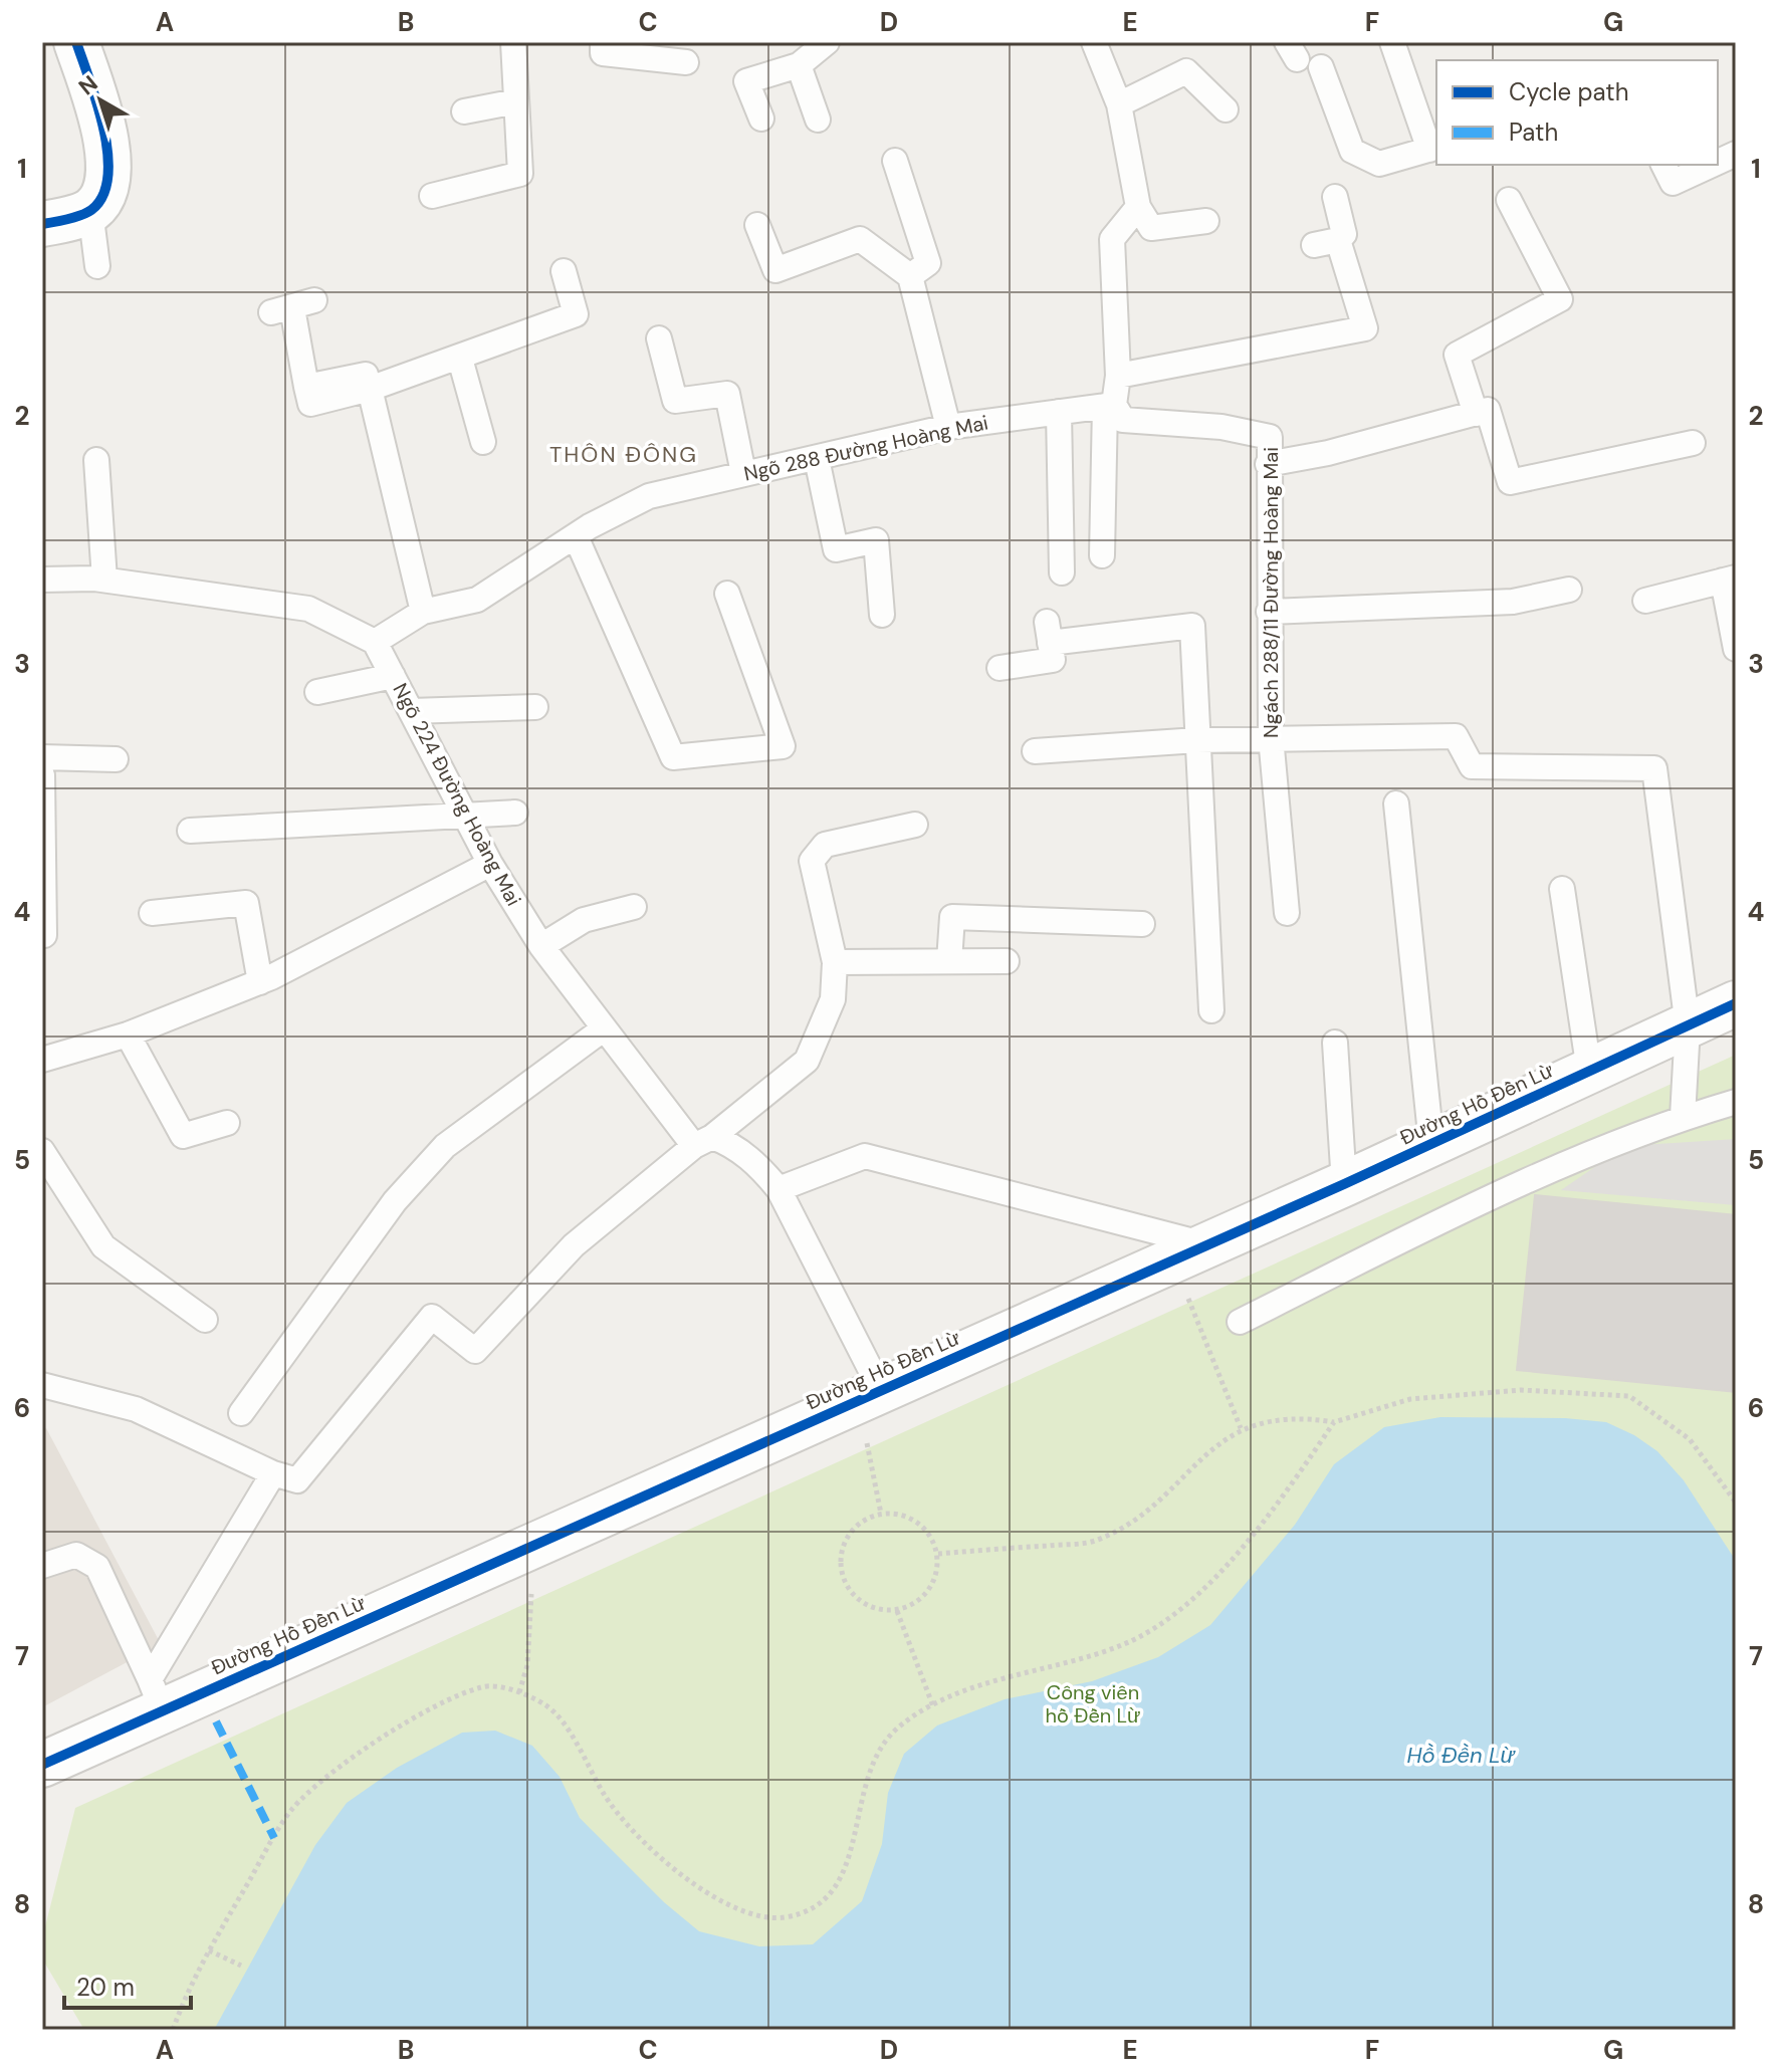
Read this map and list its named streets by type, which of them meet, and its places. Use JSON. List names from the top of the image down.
{
  "streets": {
    "street": ["Đường Hồ Đền Lừ"],
    "lane": ["Ngõ 288 Đường Hoàng Mai", "Ngách 288/11 Đường Hoàng Mai", "Ngõ 224 Đường Hoàng Mai"]
  },
  "crossings": [
    ["Ngõ 288 Đường Hoàng Mai", "Ngách 288/11 Đường Hoàng Mai"],
    ["Ngõ 288 Đường Hoàng Mai", "Ngõ 224 Đường Hoàng Mai"],
    ["Ngõ 224 Đường Hoàng Mai", "Đường Hồ Đền Lừ"]
  ],
  "districts": ["THÔN ĐÔNG"],
  "water": ["Hồ Đền Lừ"],
  "parks": ["Công viên hồ Đền Lừ"],
  "legend": ["Cycle path", "Path"],
  "scale_bar": "20 m",
  "north": "top left",
  "grid": {
    "columns": [
      "A",
      "B",
      "C",
      "D",
      "E",
      "F",
      "G"
    ],
    "rows": [
      "1",
      "2",
      "3",
      "4",
      "5",
      "6",
      "7",
      "8"
    ]
  }
}
